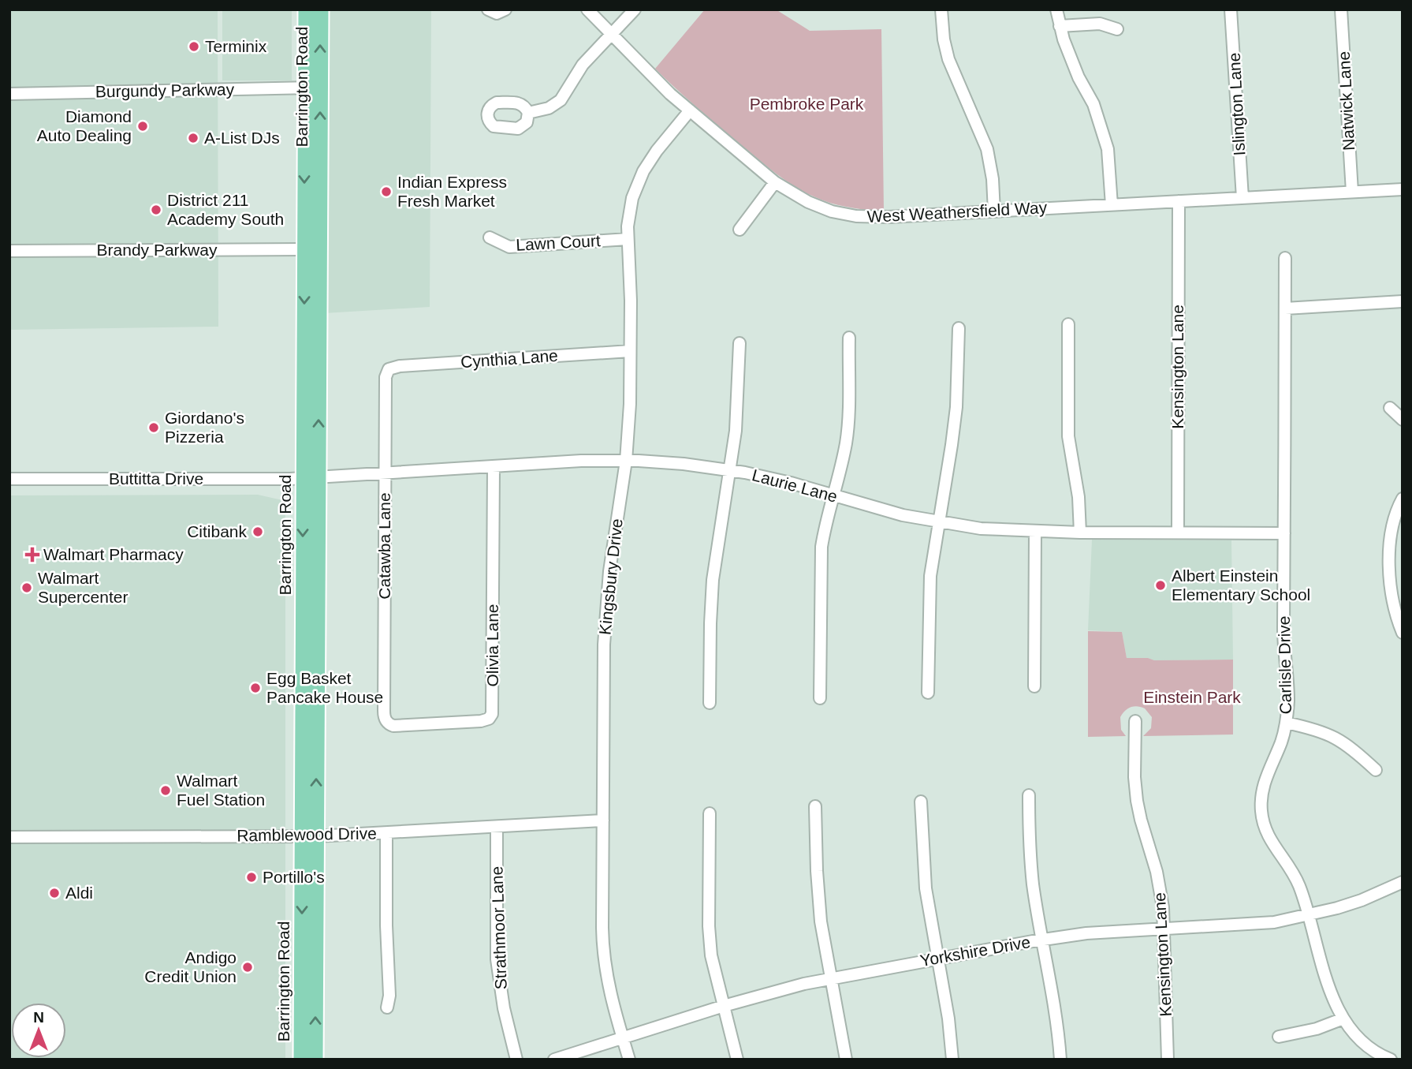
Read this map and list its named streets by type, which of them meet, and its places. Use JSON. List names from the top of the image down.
{
  "streets": {
    "main road": ["Barrington Road"],
    "street": [
      "Burgundy Parkway",
      "Natwick Lane",
      "Islington Lane",
      "West Weathersfield Way",
      "Lawn Court",
      "Brandy Parkway",
      "Cynthia Lane",
      "Kensington Lane",
      "Buttitta Drive",
      "Laurie Lane",
      "Catawba Lane",
      "Kingsbury Drive",
      "Olivia Lane",
      "Carlisle Drive",
      "Ramblewood Drive",
      "Strathmoor Lane",
      "Yorkshire Drive"
    ]
  },
  "crossings": [
    ["Barrington Road", "Burgundy Parkway"],
    ["Barrington Road", "Brandy Parkway"],
    ["Barrington Road", "Buttitta Drive"],
    ["Barrington Road", "Laurie Lane"],
    ["Barrington Road", "Ramblewood Drive"],
    ["Natwick Lane", "West Weathersfield Way"],
    ["Islington Lane", "West Weathersfield Way"],
    ["West Weathersfield Way", "Kensington Lane"],
    ["West Weathersfield Way", "Kingsbury Drive"],
    ["Lawn Court", "Kingsbury Drive"],
    ["Cynthia Lane", "Catawba Lane"],
    ["Cynthia Lane", "Kingsbury Drive"],
    ["Kensington Lane", "Laurie Lane"],
    ["Kensington Lane", "Yorkshire Drive"],
    ["Buttitta Drive", "Laurie Lane"],
    ["Laurie Lane", "Catawba Lane"],
    ["Laurie Lane", "Kingsbury Drive"],
    ["Laurie Lane", "Olivia Lane"],
    ["Laurie Lane", "Carlisle Drive"],
    ["Catawba Lane", "Olivia Lane"],
    ["Kingsbury Drive", "Ramblewood Drive"],
    ["Kingsbury Drive", "Yorkshire Drive"],
    ["Carlisle Drive", "Yorkshire Drive"],
    ["Ramblewood Drive", "Strathmoor Lane"]
  ],
  "parks": ["Pembroke Park", "Einstein Park"],
  "places": {
    "other": [
      "Terminix",
      "Diamond Auto Dealing",
      "A-List DJs",
      "Indian Express Fresh Market",
      "District 211 Academy South",
      "Giordano's Pizzeria",
      "Citibank",
      "Albert Einstein Elementary School",
      "Walmart Supercenter",
      "Egg Basket Pancake House",
      "Walmart Fuel Station",
      "Portillo's",
      "Aldi",
      "Andigo Credit Union"
    ],
    "health": ["Walmart Pharmacy"]
  },
  "north": "top"
}
